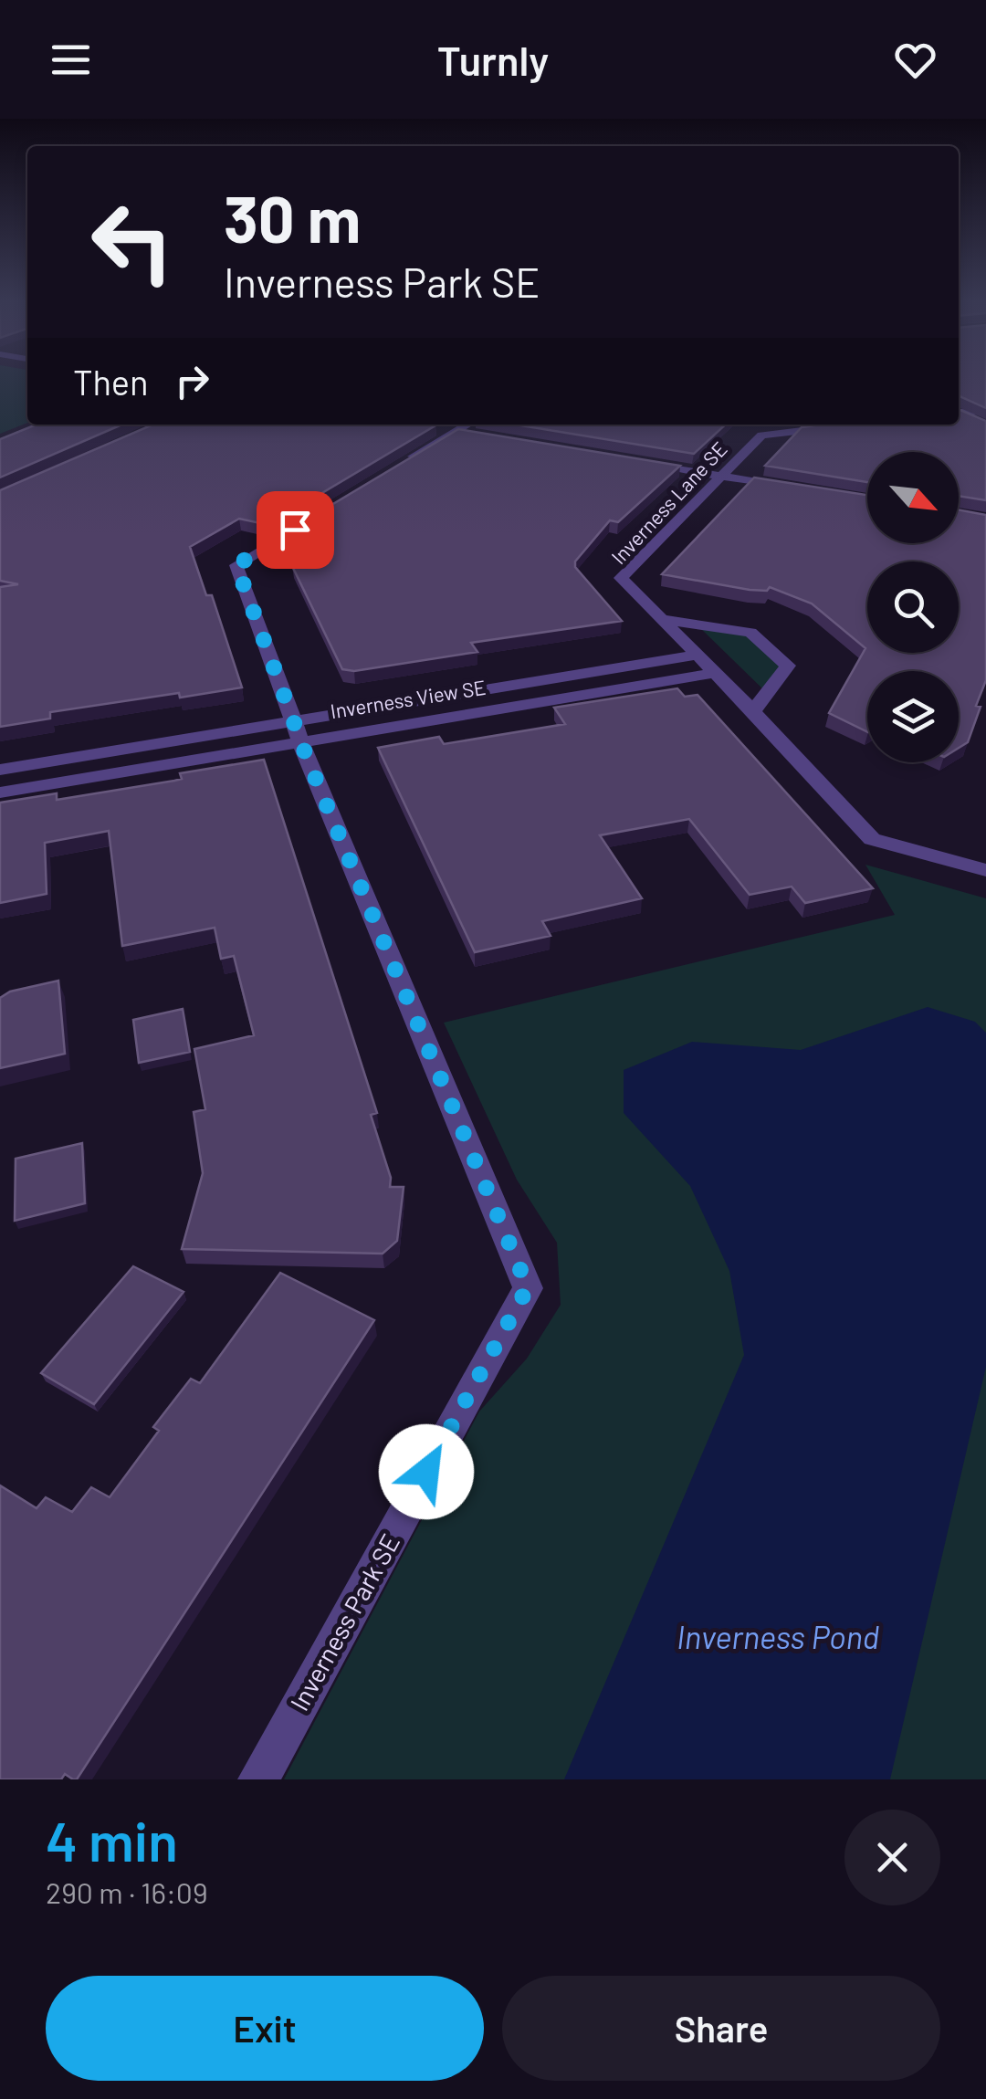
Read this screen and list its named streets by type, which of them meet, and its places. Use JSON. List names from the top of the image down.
{
  "streets": {
    "street": ["Inverness Lane SE", "Inverness View SE", "Inverness Park SE"]
  },
  "crossings": [
    ["Inverness Lane SE", "Inverness View SE"],
    ["Inverness View SE", "Inverness Park SE"]
  ],
  "water": ["Inverness Pond"],
  "north": "bottom right",
  "page": {
    "header": "Turnly",
    "turn": ["30 m", "Inverness Park SE"],
    "then": "Then",
    "heading": ["4 min", "290 m · 16:09"],
    "buttons": ["Exit", "Share"]
  }
}
